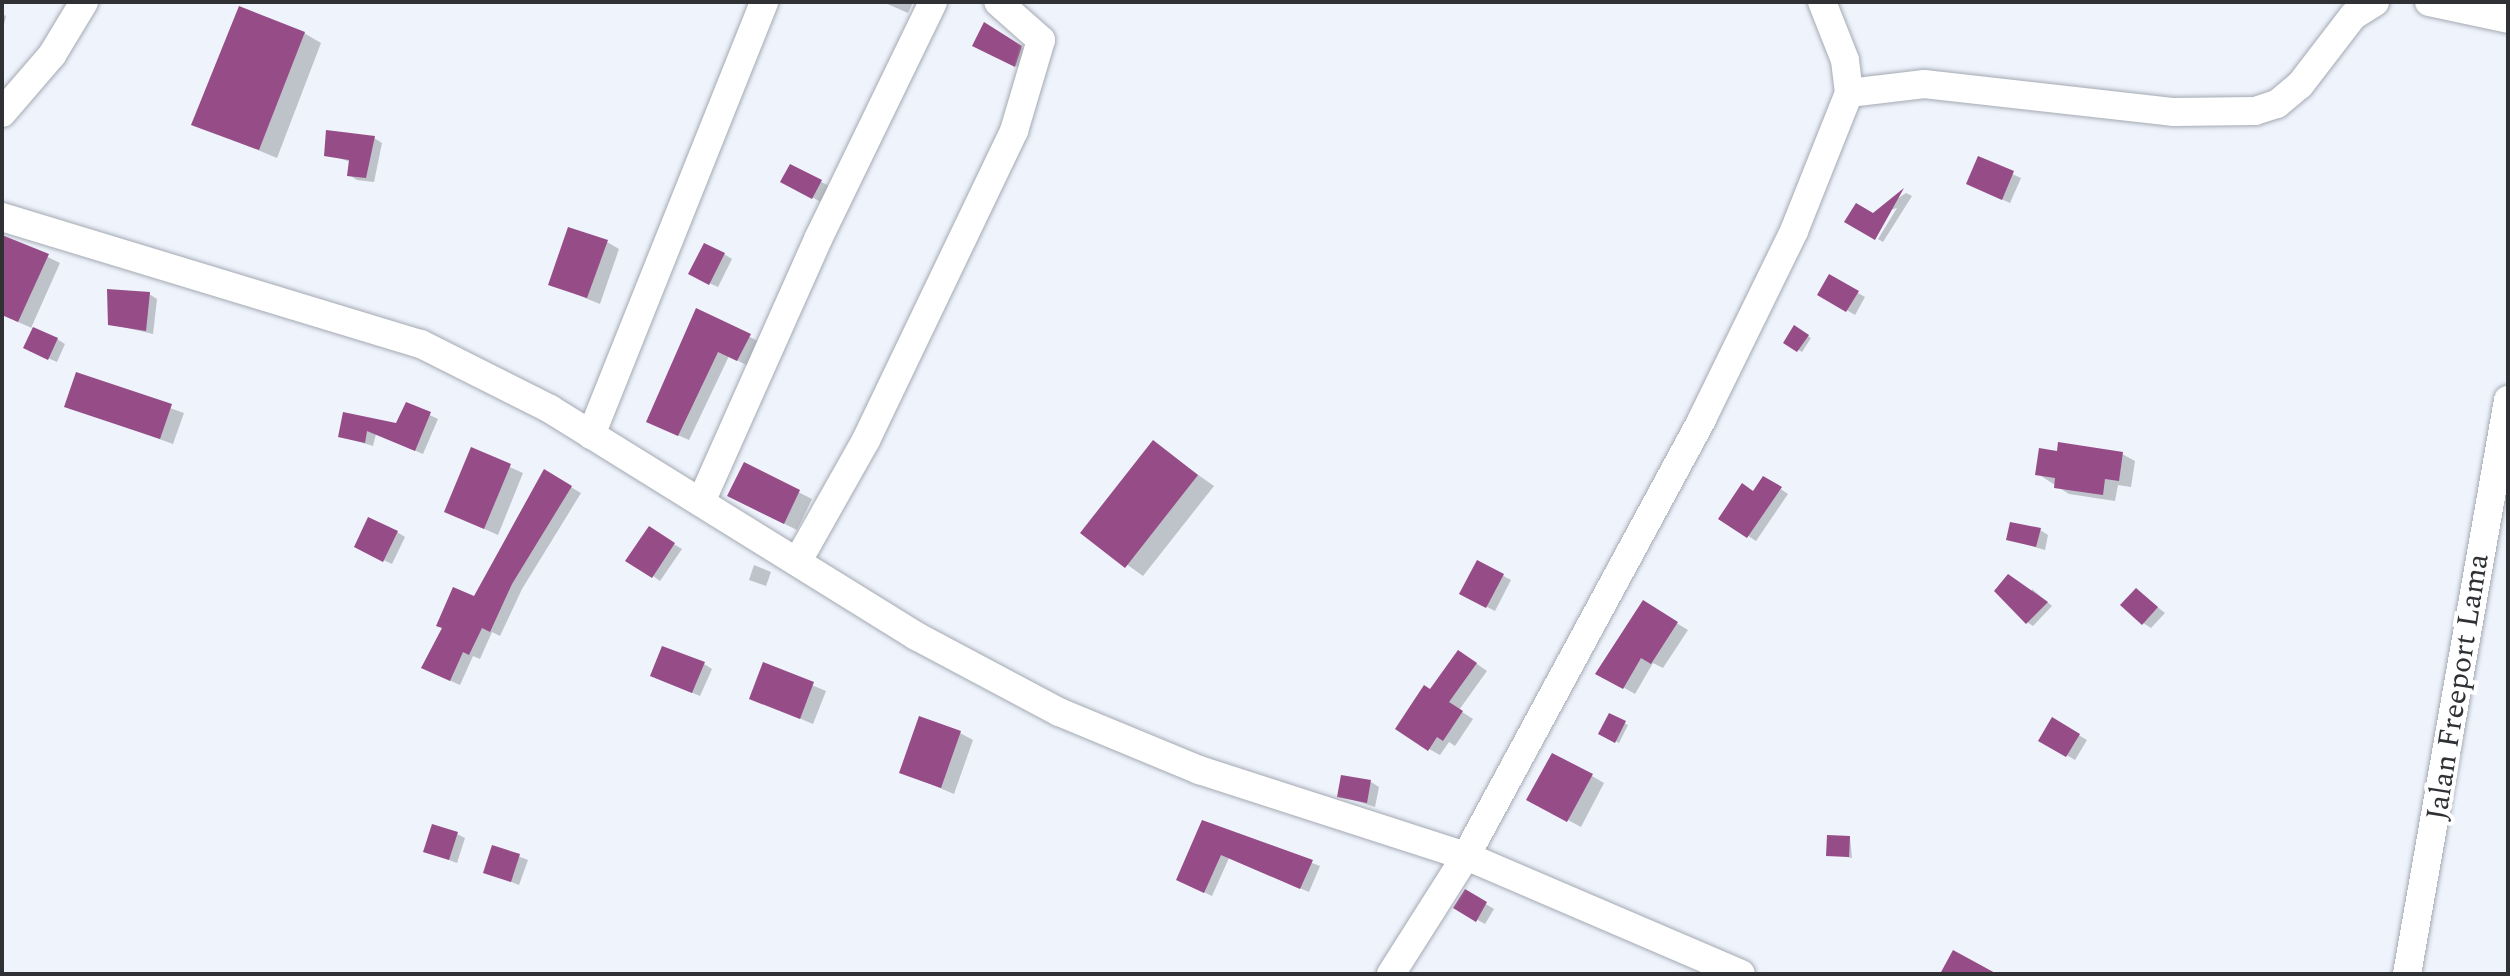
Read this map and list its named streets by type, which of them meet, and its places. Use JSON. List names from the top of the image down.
{
  "streets": {
    "street": ["Jalan Freeport Lama"]
  }
}
